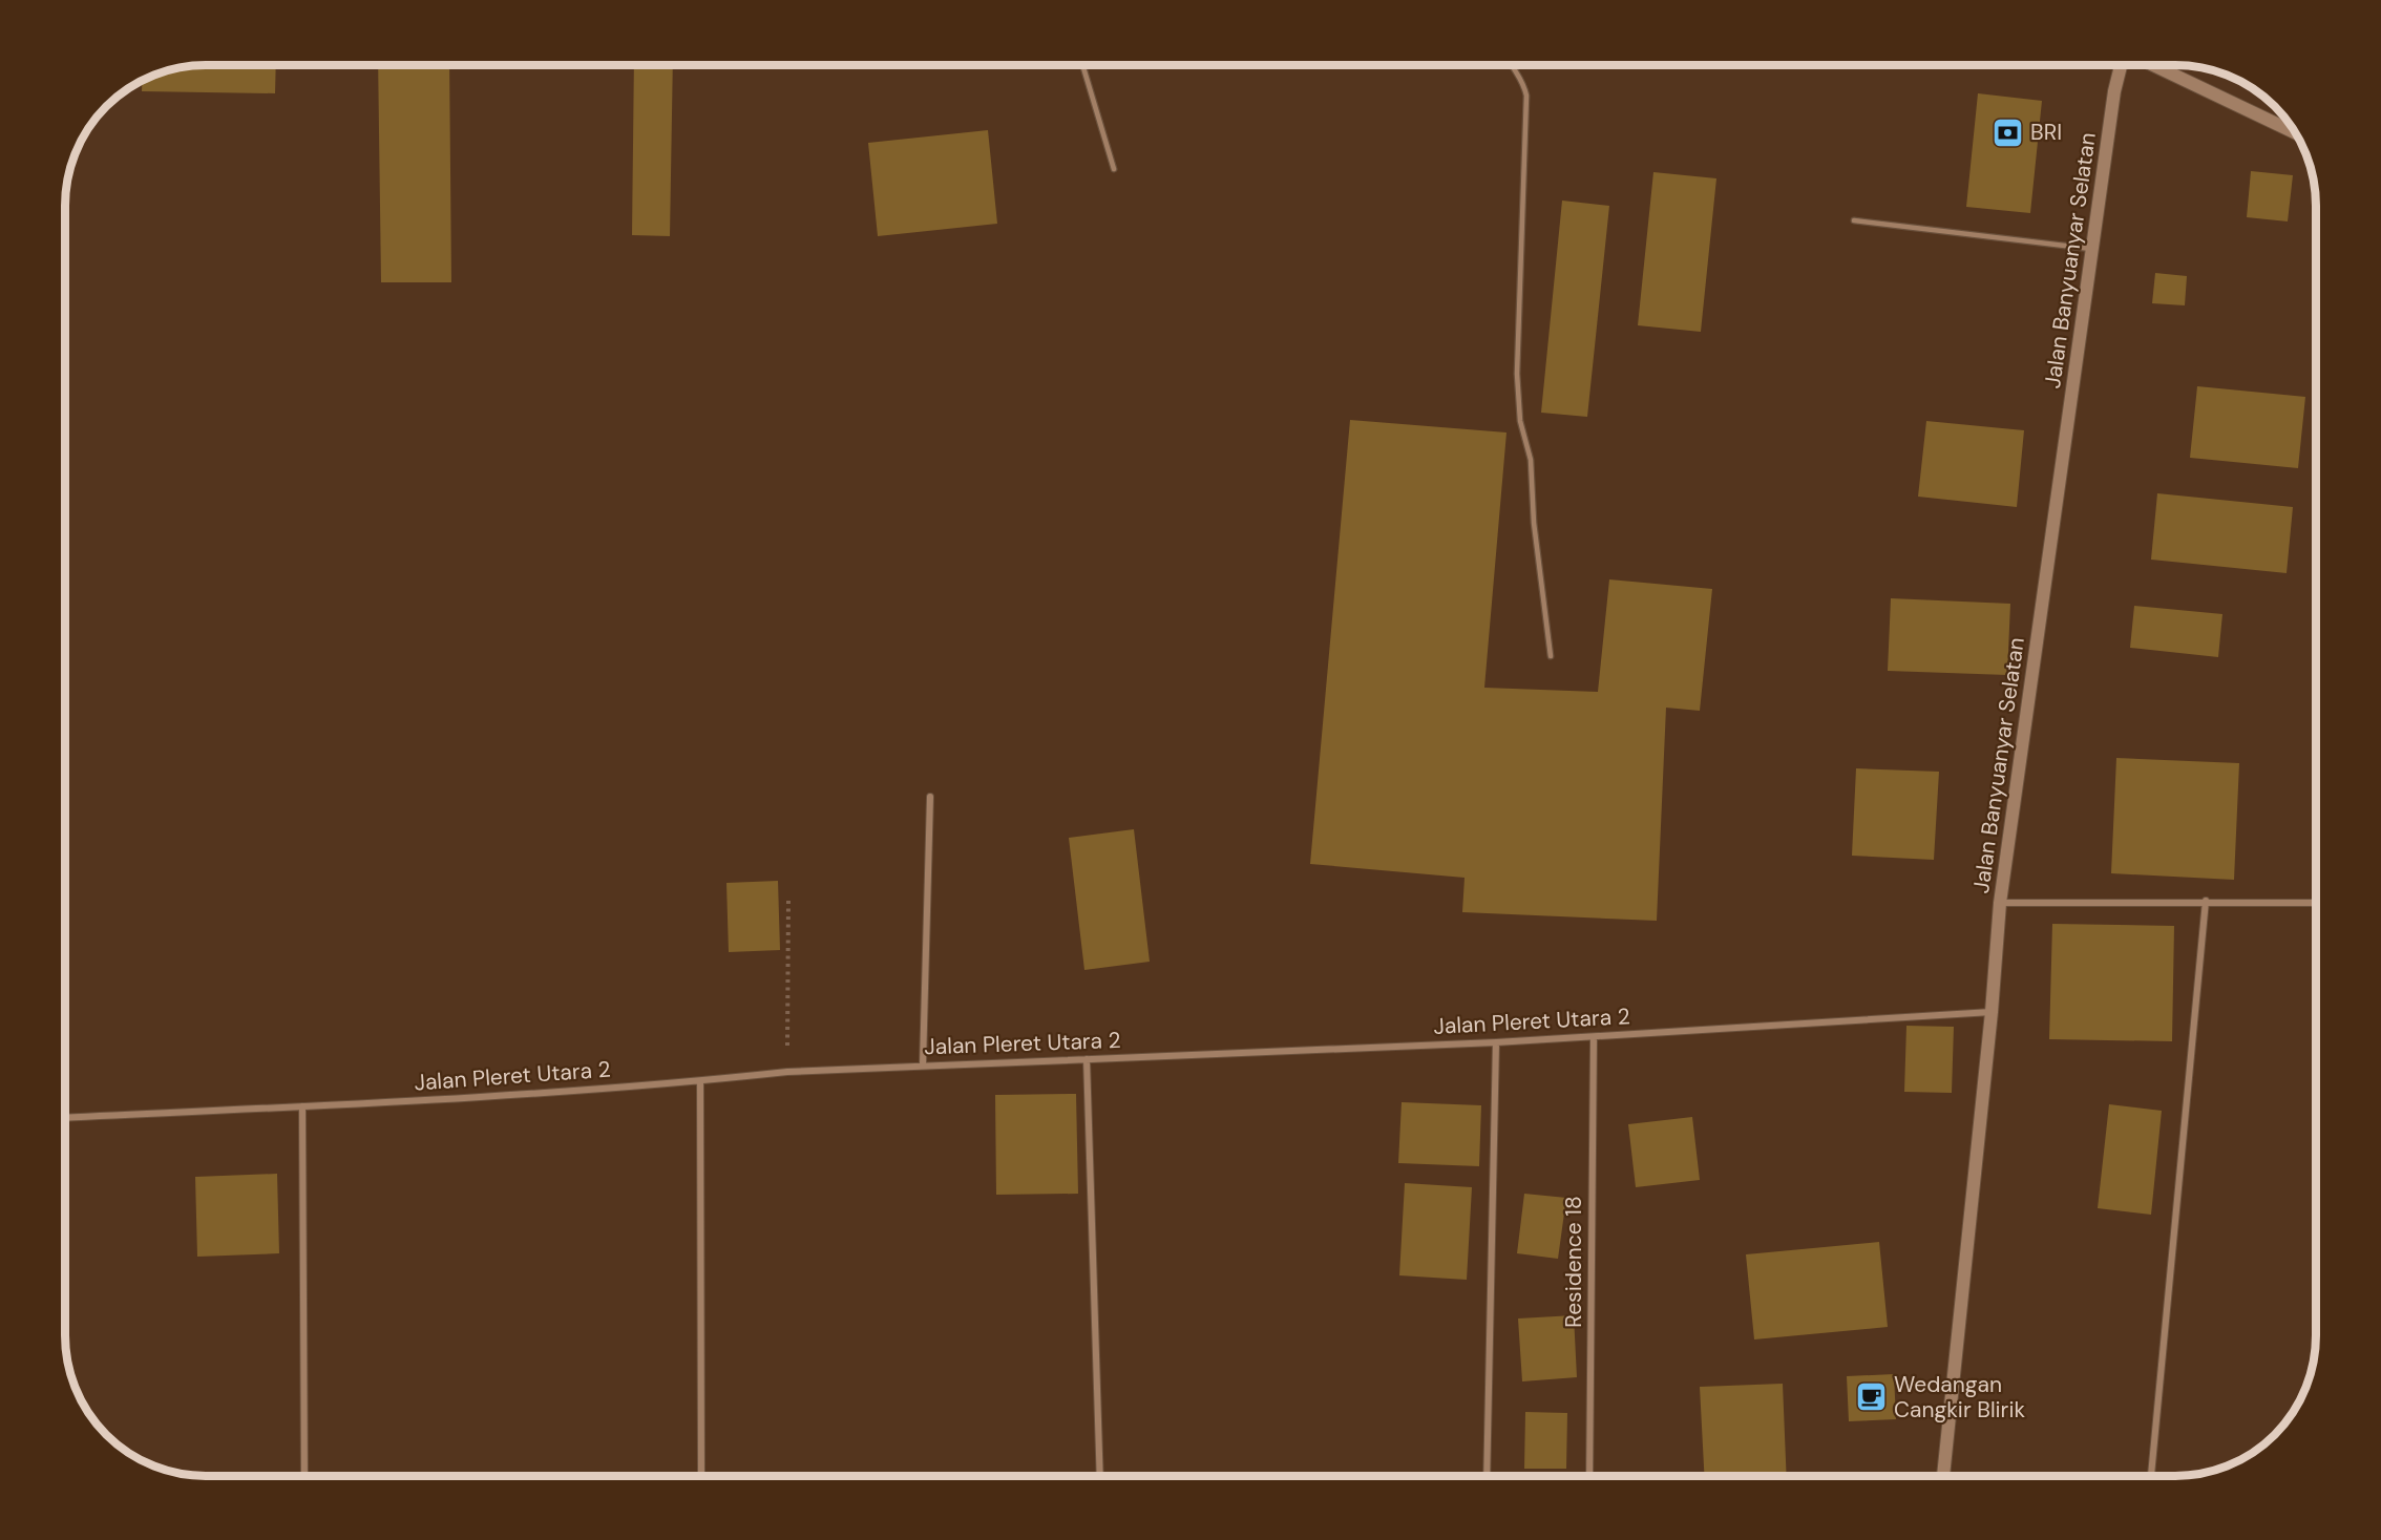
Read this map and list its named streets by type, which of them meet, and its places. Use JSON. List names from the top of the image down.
{
  "streets": {
    "street": ["Jalan Banyuanyar Selatan", "Jalan Pleret Utara 2", "Residence 18"]
  },
  "crossings": [
    ["Jalan Banyuanyar Selatan", "Jalan Pleret Utara 2"],
    ["Jalan Pleret Utara 2", "Residence 18"]
  ],
  "places": {
    "bank": ["BRI"],
    "cafe": ["Wedangan Cangkir Blirik"]
  }
}
